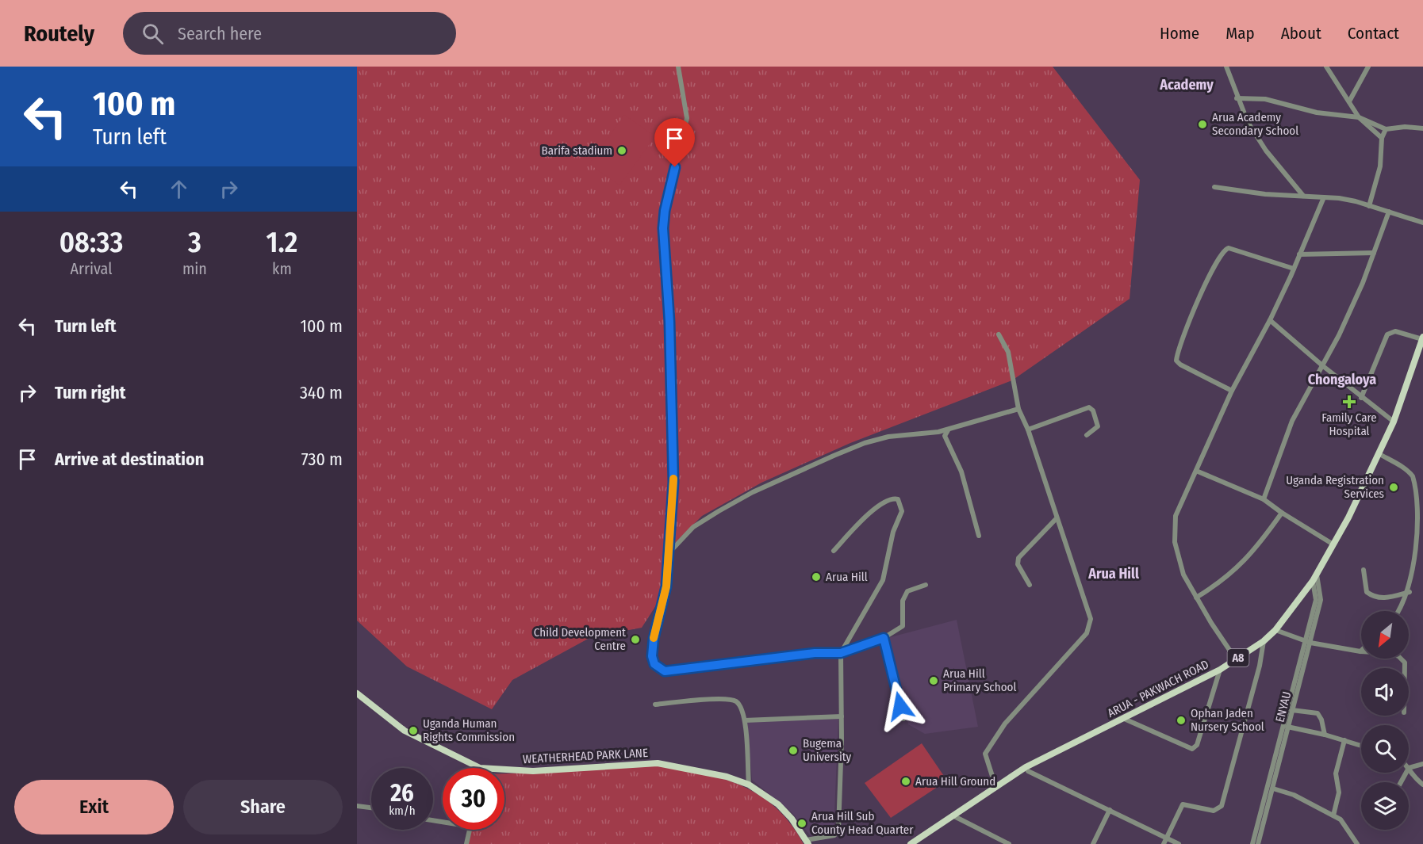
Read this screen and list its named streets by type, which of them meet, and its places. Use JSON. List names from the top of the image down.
{
  "streets": {
    "main road": ["A8", "ARUA - PAKWACH ROAD", "WEATHERHEAD PARK LANE"],
    "street": ["ENYAU"]
  },
  "crossings": [
    ["ARUA - PAKWACH ROAD", "ENYAU"]
  ],
  "districts": ["Academy", "Chongaloya", "Arua Hill"],
  "places": {
    "other": [
      "Arua Academy Secondary School",
      "Barifa stadium",
      "Uganda Registration Services",
      "Arua Hill",
      "Child Development Centre",
      "Arua Hill Primary School",
      "Ophan Jaden Nursery School",
      "Uganda Human Rights Commission",
      "Bugema University",
      "Arua Hill Ground",
      "Arua Hill Sub County Head Quarter"
    ],
    "health": ["Family Care Hospital"]
  },
  "north": "bottom left",
  "page": {
    "header": "Routely",
    "search": "Search here",
    "nav": [
      "Home",
      "Map",
      "About",
      "Contact"
    ],
    "turn": ["100 m", "Turn left"],
    "eta": [
      "08:33",
      "Arrival",
      "3",
      "min",
      "1.2",
      "km"
    ],
    "list": [
      {
        "name": "Turn left",
        "value": "100 m"
      },
      {
        "name": "Turn right",
        "value": "340 m"
      },
      {
        "name": "Arrive at destination",
        "value": "730 m"
      }
    ],
    "speed": "26 km/h",
    "limit": "30",
    "buttons": ["Exit", "Share"]
  }
}
